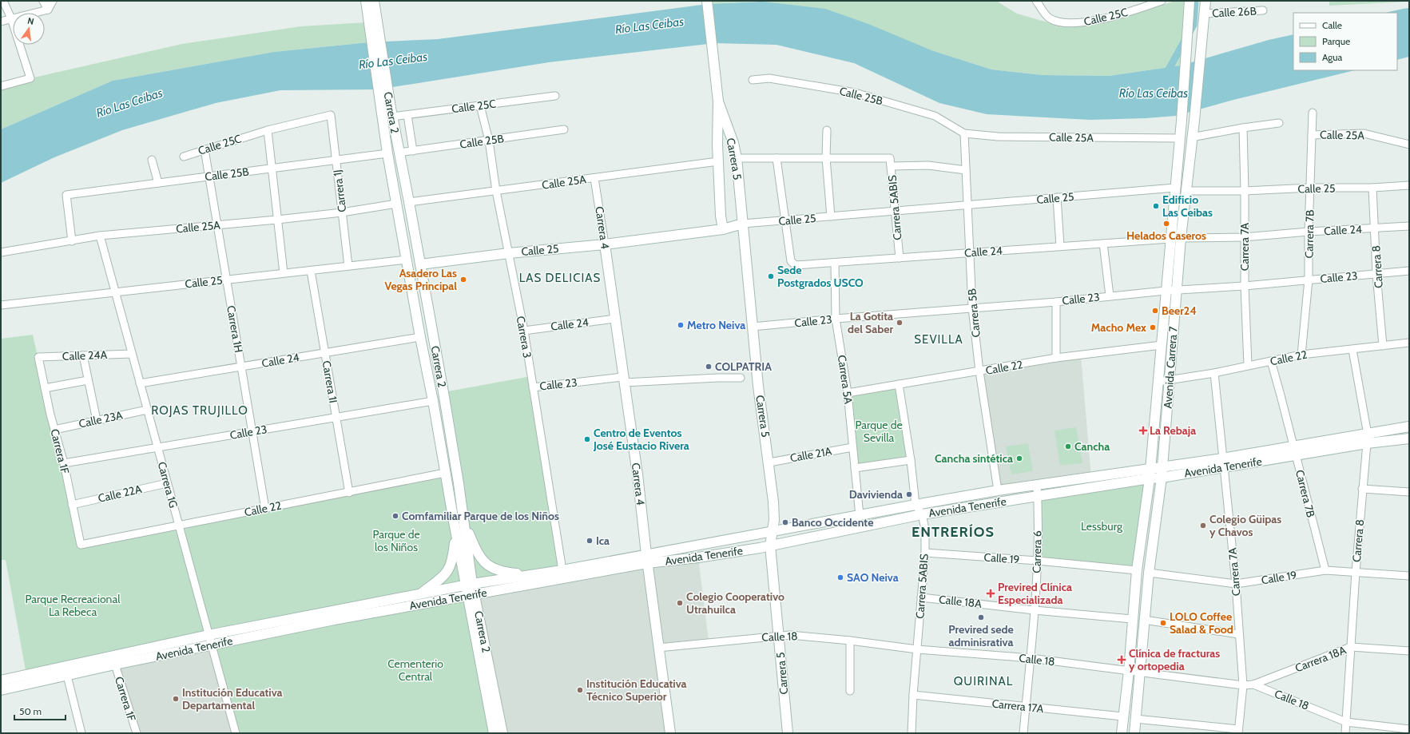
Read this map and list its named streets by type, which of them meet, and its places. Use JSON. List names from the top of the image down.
{
  "streets": {
    "main road": [
      "Carrera 2",
      "Carrera 5",
      "Calle 25",
      "Carrera 4",
      "Avenida Carrera 7",
      "Avenida Tenerife"
    ],
    "street": [
      "Calle 26B",
      "Calle 25C",
      "Calle 25B",
      "Calle 25A",
      "Carrera 1J",
      "Carrera 5ABIS",
      "Calle 24",
      "Carrera 7B",
      "Carrera 7A",
      "Carrera 8",
      "Calle 23",
      "Carrera 5B",
      "Carrera 1H",
      "Carrera 3",
      "Calle 24A",
      "Calle 22",
      "Carrera 5A",
      "Carrera 1I",
      "Calle 23A",
      "Carrera 1F",
      "Calle 21A",
      "Carrera 1G",
      "Calle 22A",
      "Carrera 6",
      "Calle 19",
      "Calle 18A",
      "Calle 18",
      "Carrera 18A",
      "Carrera 17A"
    ]
  },
  "crossings": [
    ["Calle 26B", "Avenida Carrera 7"],
    ["Calle 25C", "Carrera 2"],
    ["Calle 25C", "Carrera 1J"],
    ["Calle 25C", "Carrera 1H"],
    ["Calle 25C", "Carrera 3"],
    ["Calle 25B", "Carrera 2"],
    ["Calle 25B", "Calle 25A"],
    ["Calle 25B", "Carrera 1J"],
    ["Calle 25B", "Carrera 5B"],
    ["Calle 25B", "Carrera 1H"],
    ["Calle 25B", "Carrera 3"],
    ["Carrera 2", "Calle 25A"],
    ["Carrera 2", "Calle 25"],
    ["Carrera 2", "Calle 24"],
    ["Carrera 2", "Calle 23"],
    ["Carrera 2", "Calle 22"],
    ["Carrera 2", "Avenida Tenerife"],
    ["Calle 25A", "Carrera 5"],
    ["Calle 25A", "Carrera 1J"],
    ["Calle 25A", "Carrera 4"],
    ["Calle 25A", "Carrera 7B"],
    ["Calle 25A", "Carrera 5B"],
    ["Calle 25A", "Carrera 1H"],
    ["Calle 25A", "Carrera 3"],
    ["Calle 25A", "Avenida Carrera 7"],
    ["Calle 25A", "Carrera 1G"],
    ["Carrera 5", "Calle 25"],
    ["Carrera 5", "Calle 23"],
    ["Carrera 5", "Calle 21A"],
    ["Carrera 5", "Avenida Tenerife"],
    ["Carrera 5", "Calle 18"],
    ["Calle 25", "Carrera 1J"],
    ["Calle 25", "Carrera 5ABIS"],
    ["Calle 25", "Carrera 4"],
    ["Calle 25", "Calle 24"],
    ["Calle 25", "Carrera 7B"],
    ["Calle 25", "Carrera 7A"],
    ["Calle 25", "Carrera 8"],
    ["Calle 25", "Carrera 5B"],
    ["Calle 25", "Carrera 1H"],
    ["Calle 25", "Carrera 3"],
    ["Calle 25", "Avenida Carrera 7"],
    ["Calle 25", "Carrera 1I"],
    ["Calle 25", "Carrera 1G"],
    ["Carrera 5ABIS", "Calle 24"],
    ["Carrera 5ABIS", "Calle 22"],
    ["Carrera 5ABIS", "Avenida Tenerife"],
    ["Carrera 5ABIS", "Calle 19"],
    ["Carrera 5ABIS", "Calle 18A"],
    ["Carrera 5ABIS", "Calle 18"],
    ["Carrera 5ABIS", "Carrera 17A"],
    ["Carrera 4", "Calle 24"],
    ["Carrera 4", "Calle 23"],
    ["Carrera 4", "Avenida Tenerife"],
    ["Carrera 4", "Calle 18"],
    ["Calle 24", "Carrera 7B"],
    ["Calle 24", "Carrera 7A"],
    ["Calle 24", "Carrera 8"],
    ["Calle 24", "Carrera 5B"],
    ["Calle 24", "Carrera 1H"],
    ["Calle 24", "Carrera 3"],
    ["Calle 24", "Avenida Carrera 7"],
    ["Calle 24", "Carrera 5A"],
    ["Calle 24", "Carrera 1I"],
    ["Calle 24", "Carrera 1G"],
    ["Carrera 7B", "Calle 23"],
    ["Carrera 7B", "Calle 22"],
    ["Carrera 7B", "Avenida Tenerife"],
    ["Carrera 7B", "Calle 19"],
    ["Carrera 7A", "Calle 23"],
    ["Carrera 7A", "Calle 22"],
    ["Carrera 7A", "Avenida Tenerife"],
    ["Carrera 7A", "Calle 19"],
    ["Carrera 7A", "Calle 18"],
    ["Carrera 8", "Calle 23"],
    ["Carrera 8", "Calle 22"],
    ["Carrera 8", "Avenida Tenerife"],
    ["Carrera 8", "Calle 19"],
    ["Carrera 8", "Calle 18"],
    ["Carrera 8", "Carrera 18A"],
    ["Calle 23", "Carrera 5B"],
    ["Calle 23", "Carrera 1H"],
    ["Calle 23", "Carrera 3"],
    ["Calle 23", "Avenida Carrera 7"],
    ["Calle 23", "Carrera 5A"],
    ["Calle 23", "Carrera 1I"],
    ["Calle 23", "Carrera 1F"],
    ["Calle 23", "Carrera 1G"],
    ["Carrera 5B", "Calle 22"],
    ["Carrera 5B", "Avenida Tenerife"],
    ["Carrera 1H", "Calle 22"],
    ["Carrera 3", "Avenida Tenerife"],
    ["Calle 24A", "Carrera 1F"],
    ["Calle 24A", "Carrera 1G"],
    ["Calle 22", "Avenida Carrera 7"],
    ["Calle 22", "Carrera 5A"],
    ["Calle 22", "Carrera 1I"],
    ["Calle 22", "Carrera 1F"],
    ["Calle 22", "Carrera 1G"],
    ["Avenida Carrera 7", "Avenida Tenerife"],
    ["Avenida Carrera 7", "Calle 19"],
    ["Avenida Carrera 7", "Calle 18A"],
    ["Avenida Carrera 7", "Calle 18"],
    ["Avenida Carrera 7", "Carrera 17A"],
    ["Carrera 5A", "Calle 21A"],
    ["Carrera 5A", "Avenida Tenerife"],
    ["Calle 23A", "Carrera 1F"],
    ["Calle 23A", "Carrera 1G"],
    ["Carrera 1F", "Avenida Tenerife"],
    ["Carrera 1F", "Calle 22A"],
    ["Avenida Tenerife", "Carrera 1G"],
    ["Avenida Tenerife", "Carrera 6"],
    ["Carrera 1G", "Calle 22A"],
    ["Carrera 6", "Calle 19"],
    ["Carrera 6", "Calle 18A"],
    ["Carrera 6", "Calle 18"],
    ["Carrera 6", "Carrera 17A"],
    ["Calle 18", "Carrera 18A"]
  ],
  "districts": [
    "LAS DELICIAS",
    "SEVILLA",
    "ROJAS TRUJILLO",
    "ENTRERÍOS",
    "QUIRINAL"
  ],
  "water": ["Río Las Ceibas"],
  "parks": [
    "Parque de Sevilla",
    "Lessburg",
    "Parque de los Niños",
    "Parque Recreacional La Rebeca",
    "Cementerio Central"
  ],
  "places": {
    "other": [
      "Edificio Las Ceibas",
      "Helados Caseros",
      "Sede Postgrados USCO",
      "Asadero Las Vegas Principal",
      "Beer24",
      "La Gotita del Saber",
      "Metro Neiva",
      "Macho Mex",
      "COLPATRIA",
      "Centro de Eventos José Eustacio Rivera",
      "Cancha",
      "Cancha sintética",
      "Davivienda",
      "Comfamiliar Parque de los Niños",
      "Banco Occidente",
      "Colegio Güipas y Chavos",
      "Ica",
      "SAO Neiva",
      "Colegio Cooperativo Utrahuilca",
      "Previred sede adminisrativa",
      "LOLO Coffee Salad & Food",
      "Institución Educativa Técnico Superior",
      "Institución Educativa Departamental"
    ],
    "health": ["La Rebaja", "Previred Clínica Especializada", "Clínica de fracturas y ortopedia"]
  },
  "legend": ["Calle", "Parque", "Agua"],
  "scale_bar": "50 m",
  "north": "top"
}
